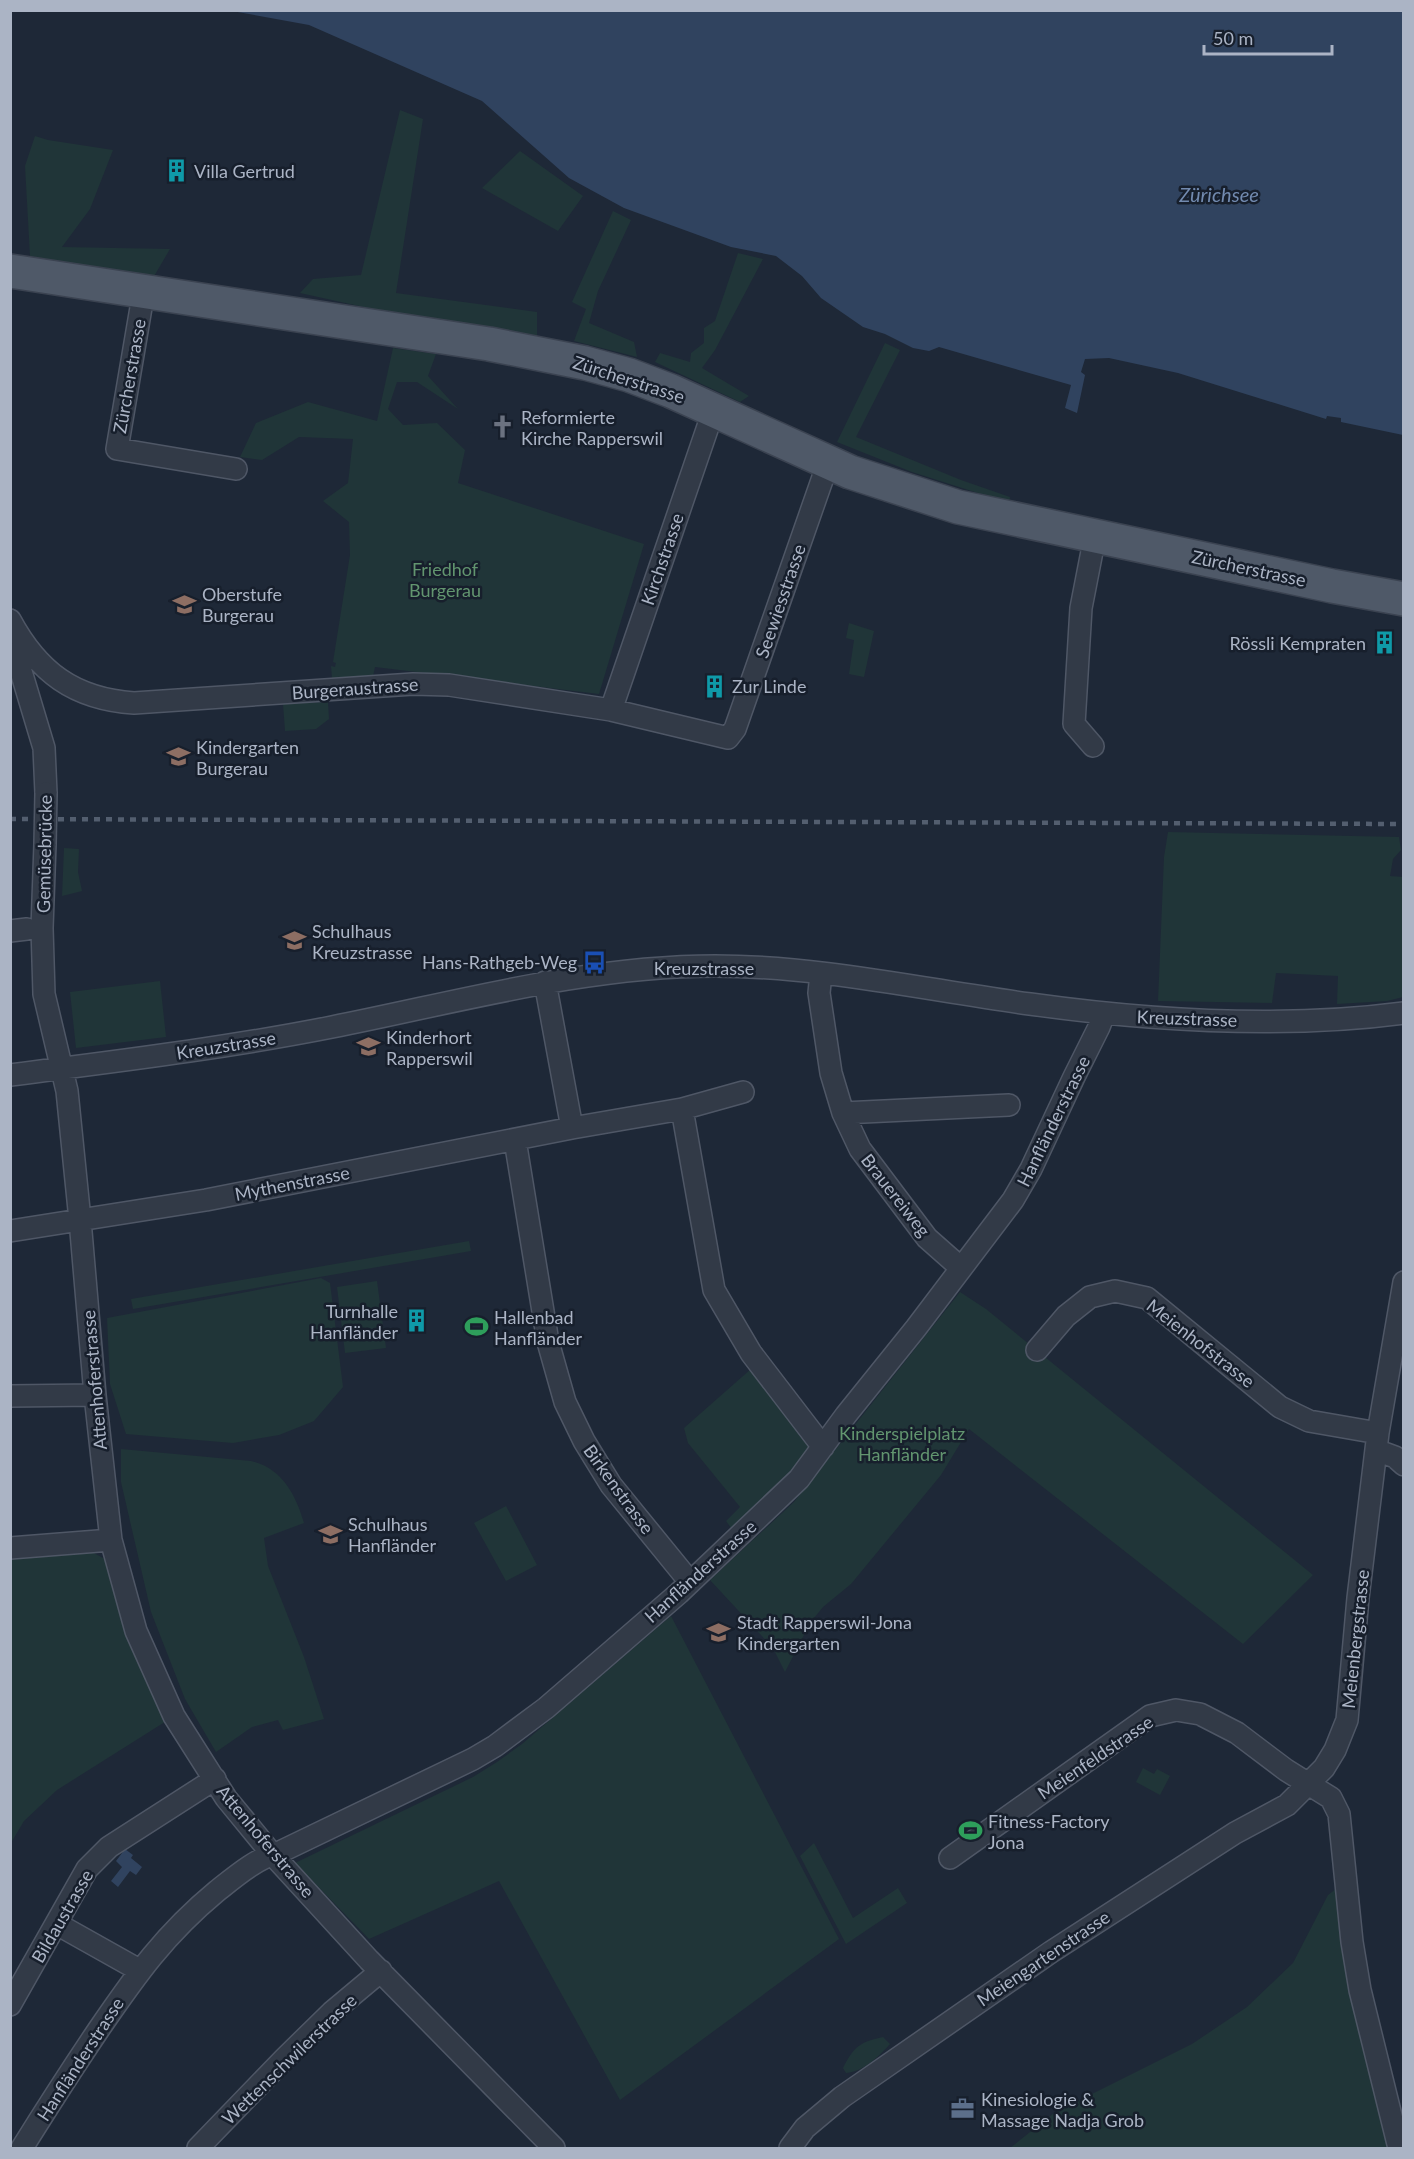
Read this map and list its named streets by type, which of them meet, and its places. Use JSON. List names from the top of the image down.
{
  "streets": {
    "main road": ["Zürcherstrasse"],
    "street": [
      "Kirchstrasse",
      "Seewiesstrasse",
      "Burgeraustrasse",
      "Gemüsebrücke",
      "Kreuzstrasse",
      "Hanfländerstrasse",
      "Mythenstrasse",
      "Brauereiweg",
      "Meienhofstrasse",
      "Attenhoferstrasse",
      "Birkenstrasse",
      "Meienbergstrasse",
      "Meienfeldstrasse",
      "Bildaustrasse",
      "Meiengartenstrasse",
      "Wettenschwilerstrasse"
    ]
  },
  "crossings": [
    ["Zürcherstrasse", "Kirchstrasse"],
    ["Zürcherstrasse", "Seewiesstrasse"],
    ["Kirchstrasse", "Burgeraustrasse"],
    ["Seewiesstrasse", "Burgeraustrasse"],
    ["Burgeraustrasse", "Gemüsebrücke"],
    ["Gemüsebrücke", "Kreuzstrasse"],
    ["Gemüsebrücke", "Attenhoferstrasse"],
    ["Kreuzstrasse", "Hanfländerstrasse"],
    ["Kreuzstrasse", "Brauereiweg"],
    ["Kreuzstrasse", "Attenhoferstrasse"],
    ["Hanfländerstrasse", "Brauereiweg"],
    ["Hanfländerstrasse", "Attenhoferstrasse"],
    ["Hanfländerstrasse", "Birkenstrasse"],
    ["Mythenstrasse", "Attenhoferstrasse"],
    ["Mythenstrasse", "Birkenstrasse"],
    ["Meienhofstrasse", "Meienbergstrasse"],
    ["Attenhoferstrasse", "Bildaustrasse"],
    ["Attenhoferstrasse", "Wettenschwilerstrasse"],
    ["Meienbergstrasse", "Meienfeldstrasse"],
    ["Meienbergstrasse", "Meiengartenstrasse"],
    ["Meienfeldstrasse", "Meiengartenstrasse"]
  ],
  "water": ["Zürichsee"],
  "parks": ["Friedhof Burgerau", "Kinderspielplatz Hanfländer"],
  "places": {
    "building": [
      "Villa Gertrud",
      "Rössli Kempraten",
      "Zur Linde",
      "Turnhalle Hanfländer"
    ],
    "church": ["Reformierte Kirche Rapperswil"],
    "school or university": [
      "Oberstufe Burgerau",
      "Kindergarten Burgerau",
      "Schulhaus Kreuzstrasse",
      "Kinderhort Rapperswil",
      "Schulhaus Hanfländer",
      "Stadt Rapperswil-Jona Kindergarten"
    ],
    "bus stop": ["Hans-Rathgeb-Weg"],
    "sports": ["Hallenbad Hanfländer", "Fitness-Factory Jona"],
    "office": ["Kinesiologie & Massage Nadja Grob"]
  },
  "scale_bar": "50 m"
}
